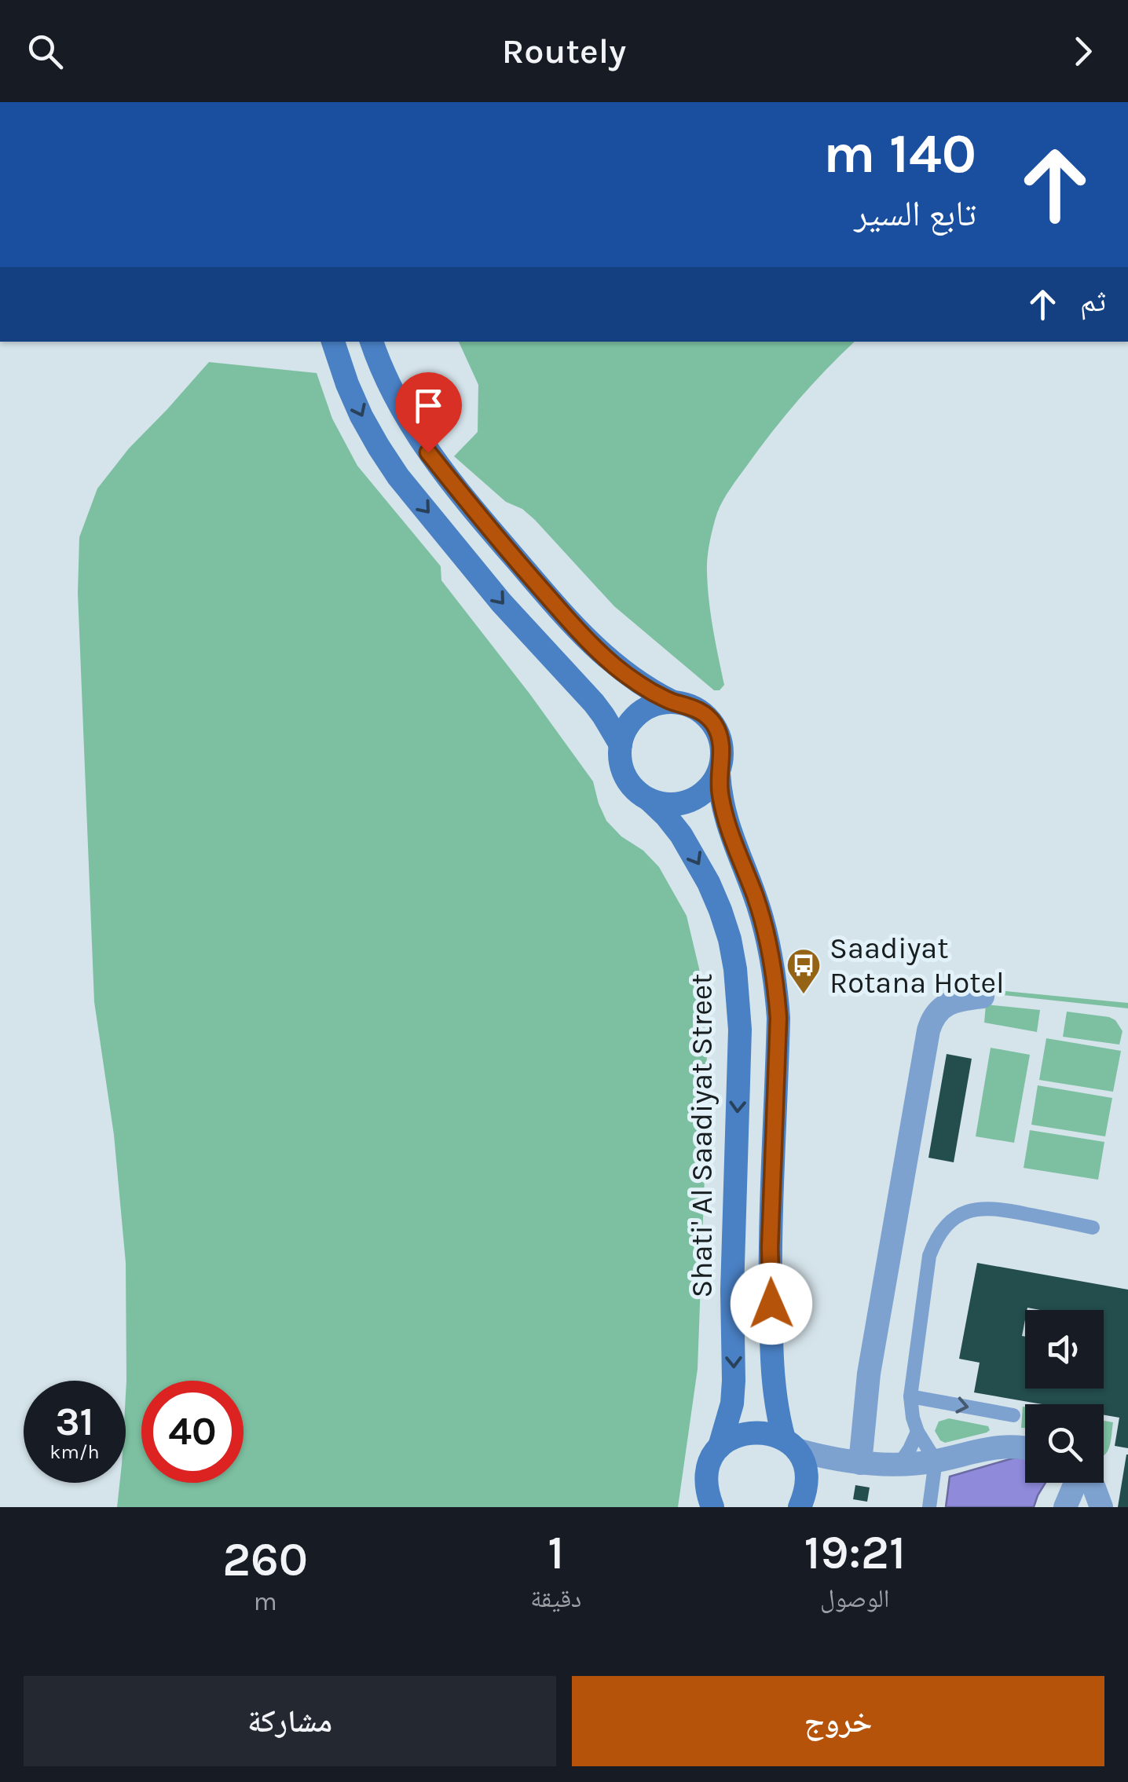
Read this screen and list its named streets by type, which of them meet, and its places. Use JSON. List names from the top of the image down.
{
  "streets": {
    "street": ["Shati' Al Saadiyat Street"]
  },
  "places": {
    "bus stop": ["Saadiyat Rotana Hotel"]
  },
  "page": {
    "header": "Routely",
    "turn": ["140 m", "تابع السير"],
    "then": "ثم",
    "speed": "31 km/h",
    "limit": "40",
    "eta": [
      "19:21",
      "الوصول",
      "1",
      "دقيقة",
      "260",
      "m"
    ],
    "buttons": ["خروج", "مشاركة"]
  }
}
